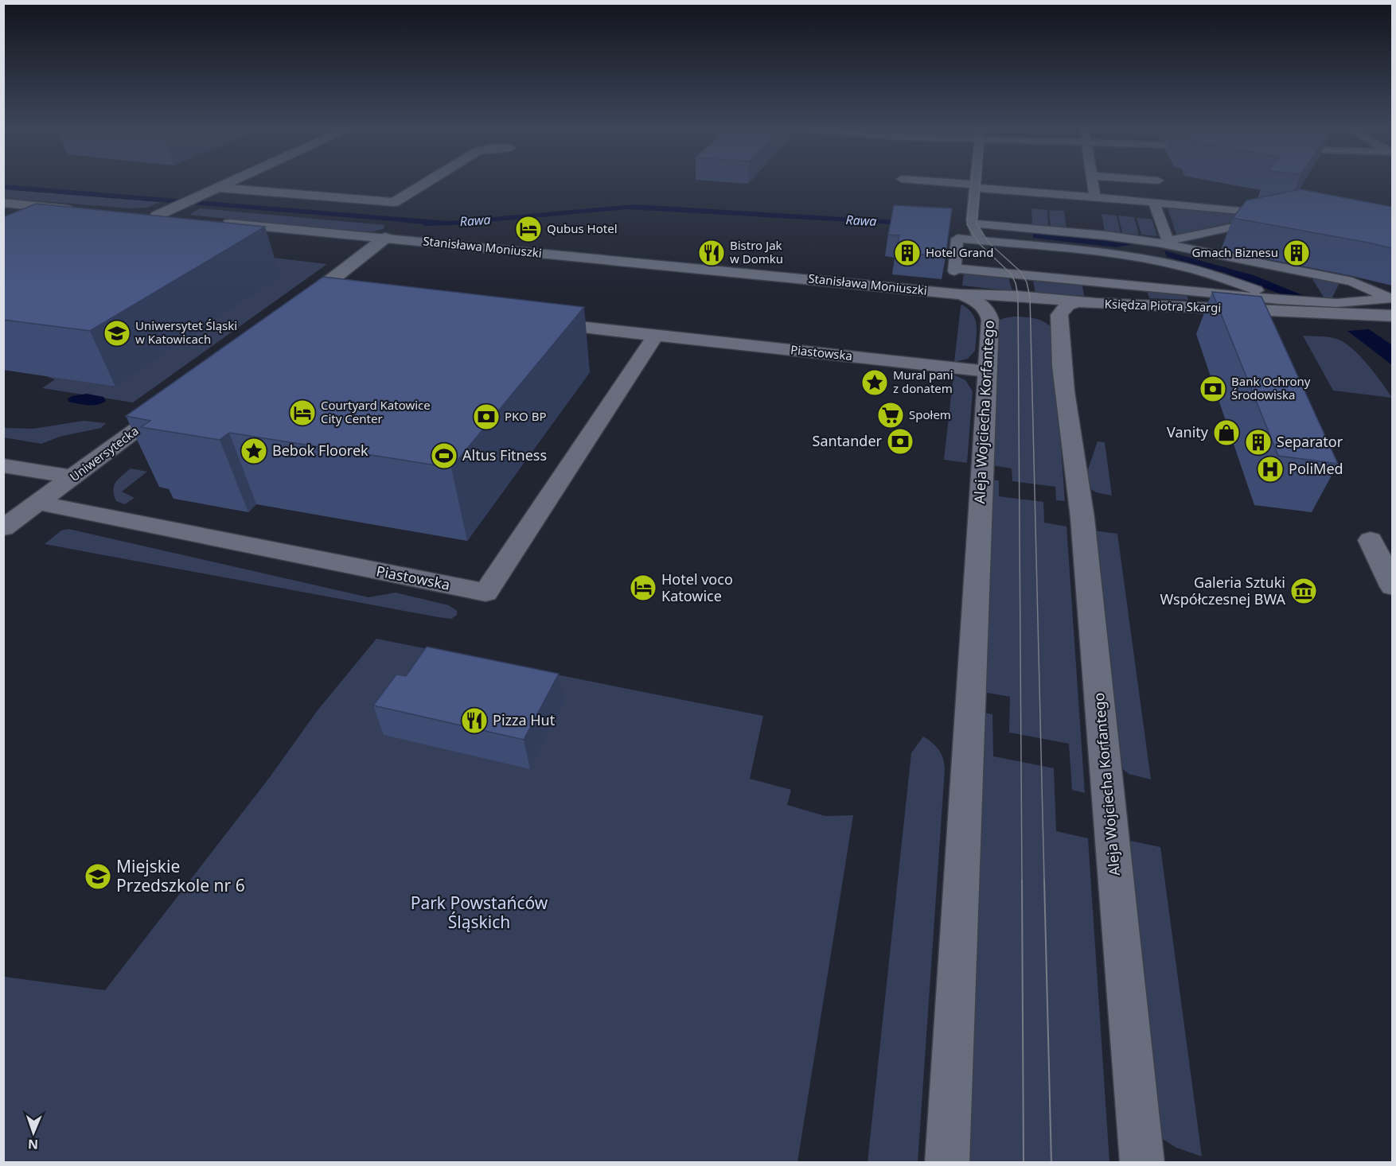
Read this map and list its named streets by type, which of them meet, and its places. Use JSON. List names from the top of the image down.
{
  "streets": {
    "street": [
      "Stanisława Moniuszki",
      "Księdza Piotra Skargi",
      "Piastowska",
      "Aleja Wojciecha Korfantego",
      "Uniwersytecka"
    ]
  },
  "crossings": [
    ["Stanisława Moniuszki", "Aleja Wojciecha Korfantego"],
    ["Księdza Piotra Skargi", "Aleja Wojciecha Korfantego"],
    ["Piastowska", "Aleja Wojciecha Korfantego"],
    ["Piastowska", "Uniwersytecka"]
  ],
  "water": ["Rawa"],
  "parks": ["Park Powstańców Śląskich"],
  "places": {
    "hotel": ["Qubus Hotel", "Courtyard Katowice City Center", "Hotel voco Katowice"],
    "restaurant": ["Bistro Jak w Domku", "Pizza Hut"],
    "building": ["Hotel Grand", "Gmach Biznesu", "Separator"],
    "school or university": ["Uniwersytet Śląski w Katowicach", "Miejskie Przedszkole nr 6"],
    "place": ["Mural pani z donatem", "Bebok Floorek"],
    "bank": ["Bank Ochrony Środowiska", "PKO BP", "Santander"],
    "supermarket": ["Społem"],
    "shop": ["Vanity"],
    "sports": ["Altus Fitness"],
    "hospital": ["PoliMed"],
    "museum": ["Galeria Sztuki Współczesnej BWA"]
  },
  "north": "bottom"
}
